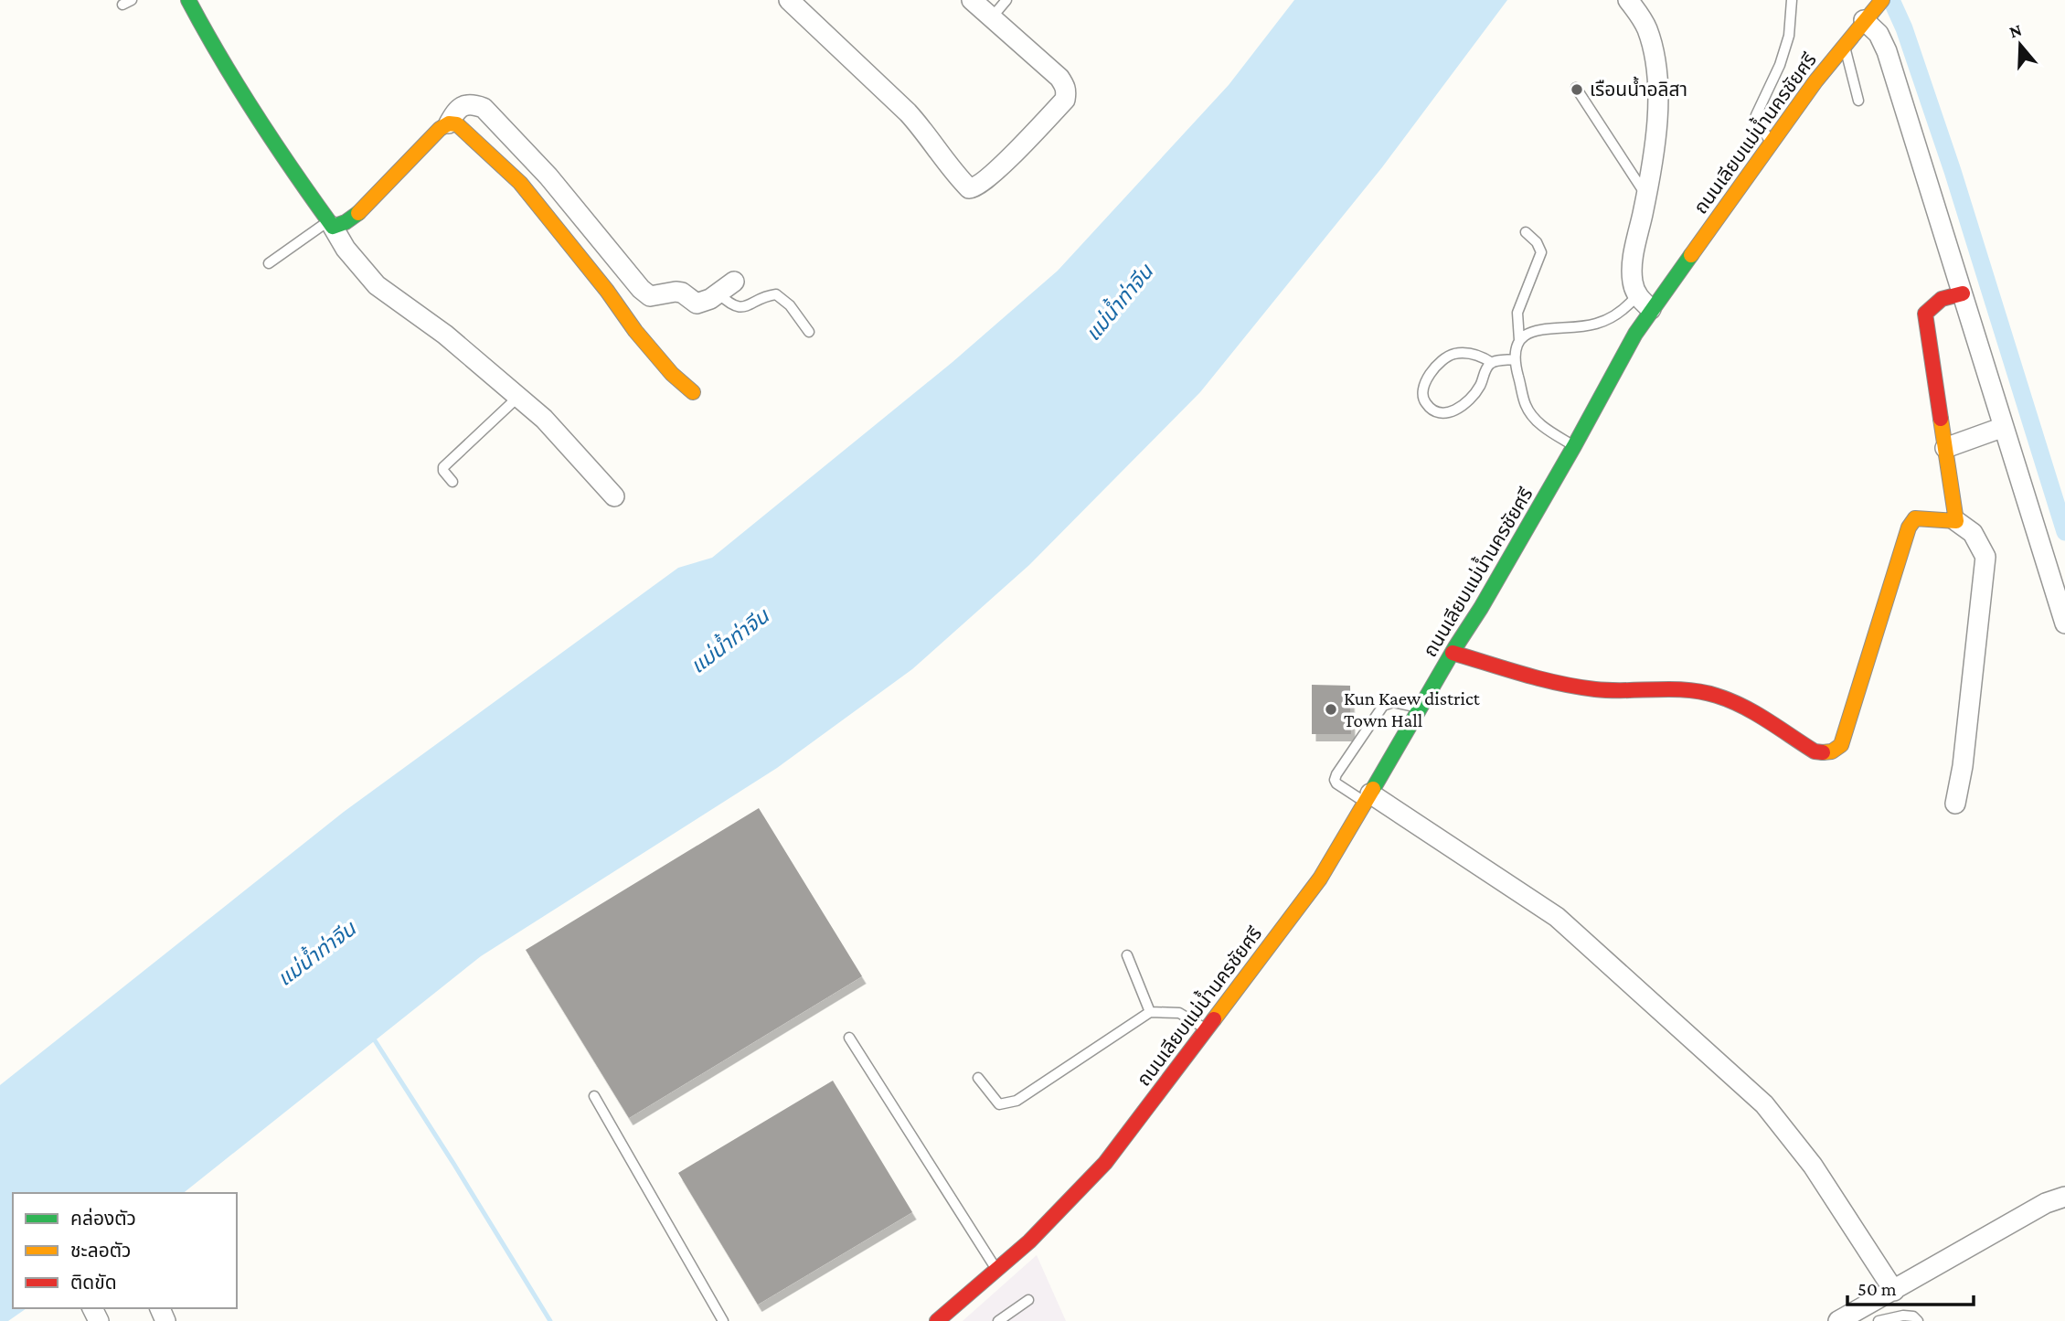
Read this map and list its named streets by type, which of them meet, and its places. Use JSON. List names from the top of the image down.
{
  "streets": {
    "street": ["ถนนเลียบแม่น้ำนครชัยศรี"]
  },
  "water": ["แม่น้ำท่าจีน"],
  "places": ["เรือนน้ำอลิสา", "Kun Kaew district Town Hall"],
  "legend": ["คล่องตัว", "ชะลอตัว", "ติดขัด"],
  "scale_bar": "50 m",
  "north": "top"
}
